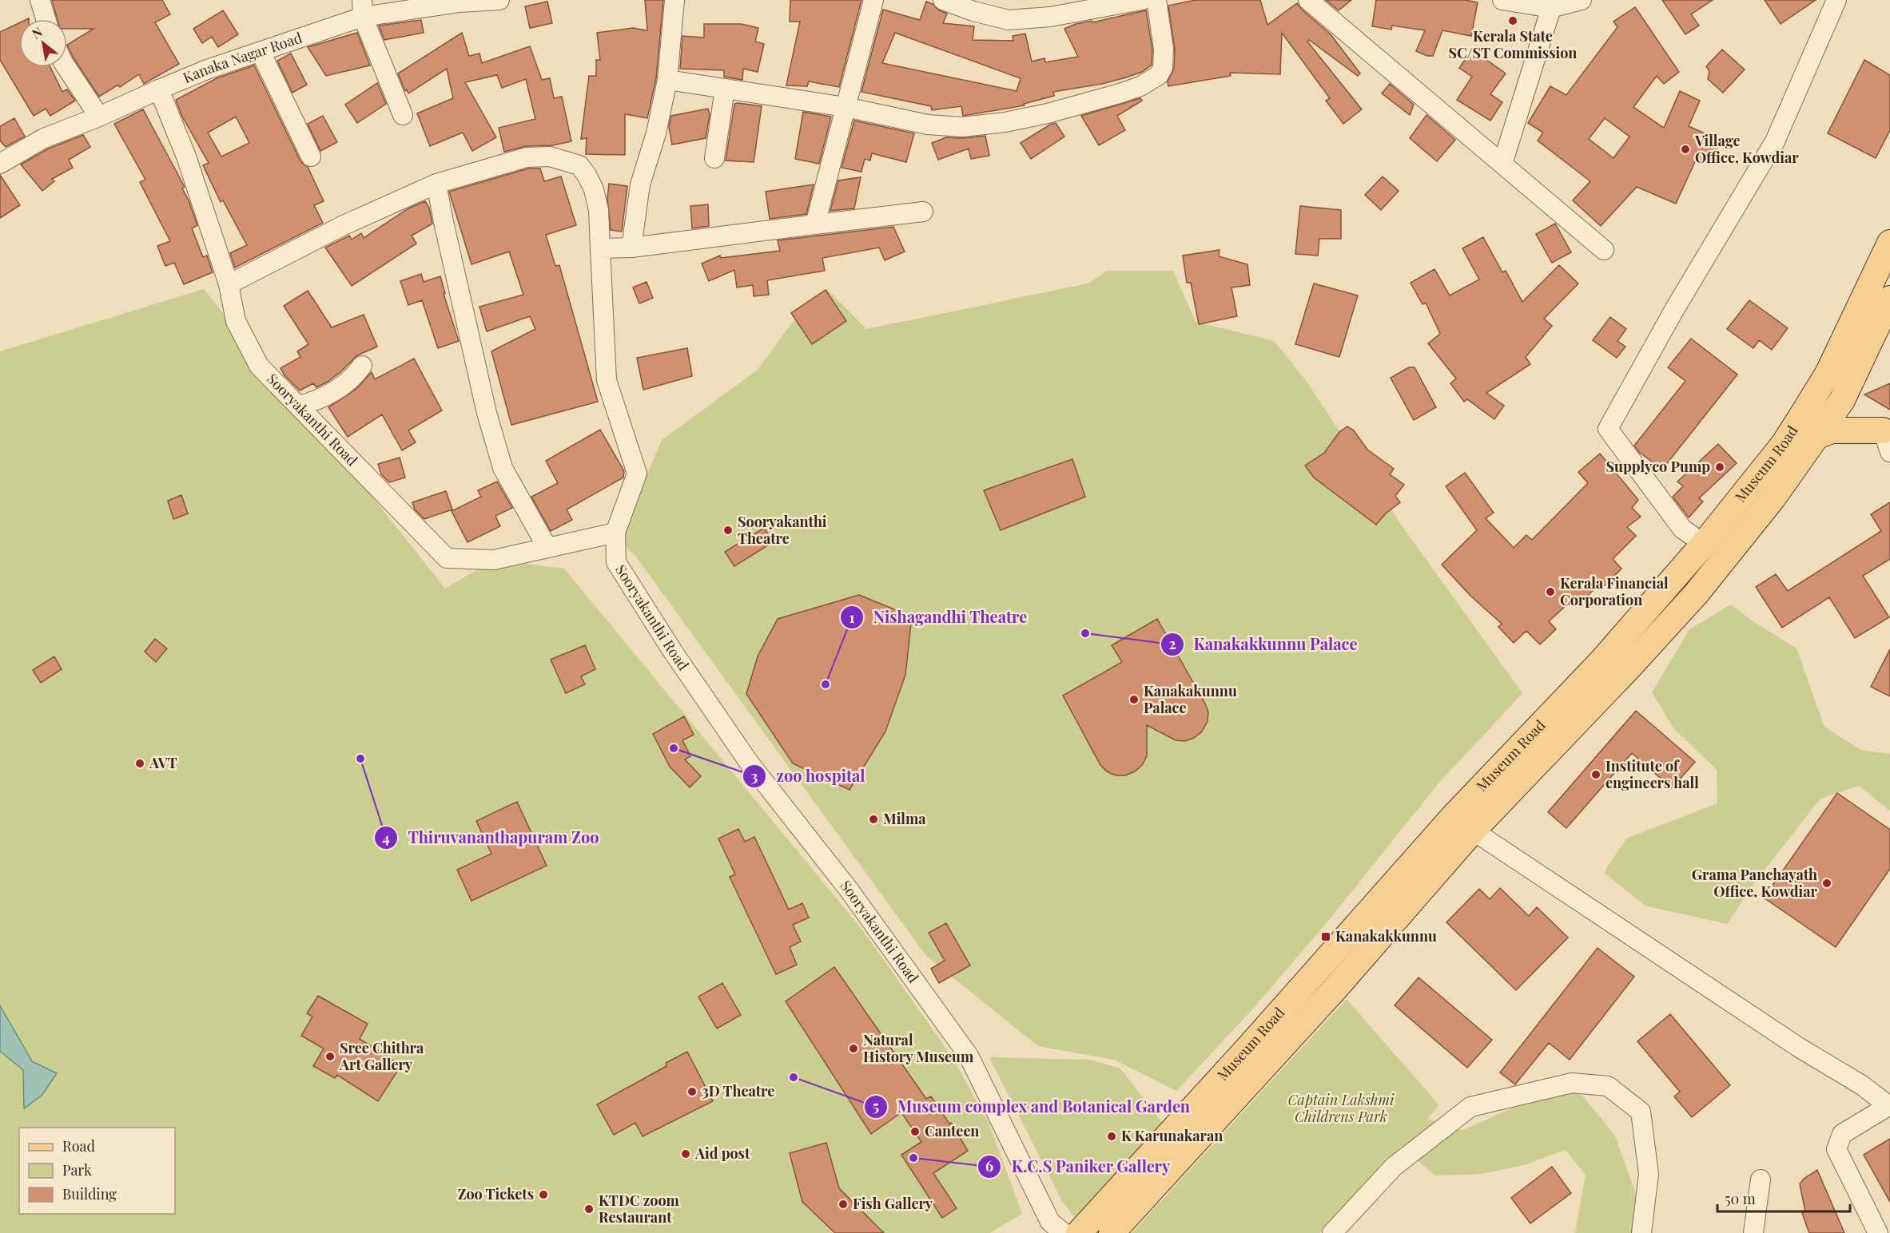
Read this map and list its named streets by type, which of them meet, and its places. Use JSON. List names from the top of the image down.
{
  "streets": {
    "main road": ["Museum Road"],
    "street": ["Kanaka Nagar Road", "Sooryakanthi Road"]
  },
  "crossings": [
    ["Kanaka Nagar Road", "Sooryakanthi Road"]
  ],
  "parks": ["Captain Lakshmi Childrens Park"],
  "places": {
    "other": [
      "Kerala State SC/ST Commission",
      "Village Office, Kowdiar",
      "Supplyco Pump",
      "Sooryakanthi Theatre",
      "Kerala Financial Corporation",
      "Kanakakkunnu Palace",
      "Nishagandhi Theatre",
      "Kanakakunnu Palace",
      "zoo hospital",
      "Thiruvananthapuram Zoo",
      "AVT",
      "Institute of engineers hall",
      "Milma",
      "Grama Panchayath Office, Kowdiar",
      "Natural History Museum",
      "Sree Chithra Art Gallery",
      "Museum complex and Botanical Garden",
      "3D Theatre",
      "Canteen",
      "K Karunakaran",
      "Aid post",
      "K.C.S Paniker Gallery",
      "Zoo Tickets",
      "Fish Gallery",
      "KTDC zoom Restaurant"
    ],
    "transit": ["Kanakakkunnu"]
  },
  "legend": ["Road", "Park", "Building"],
  "scale_bar": "50 m",
  "north": "top left"
}
